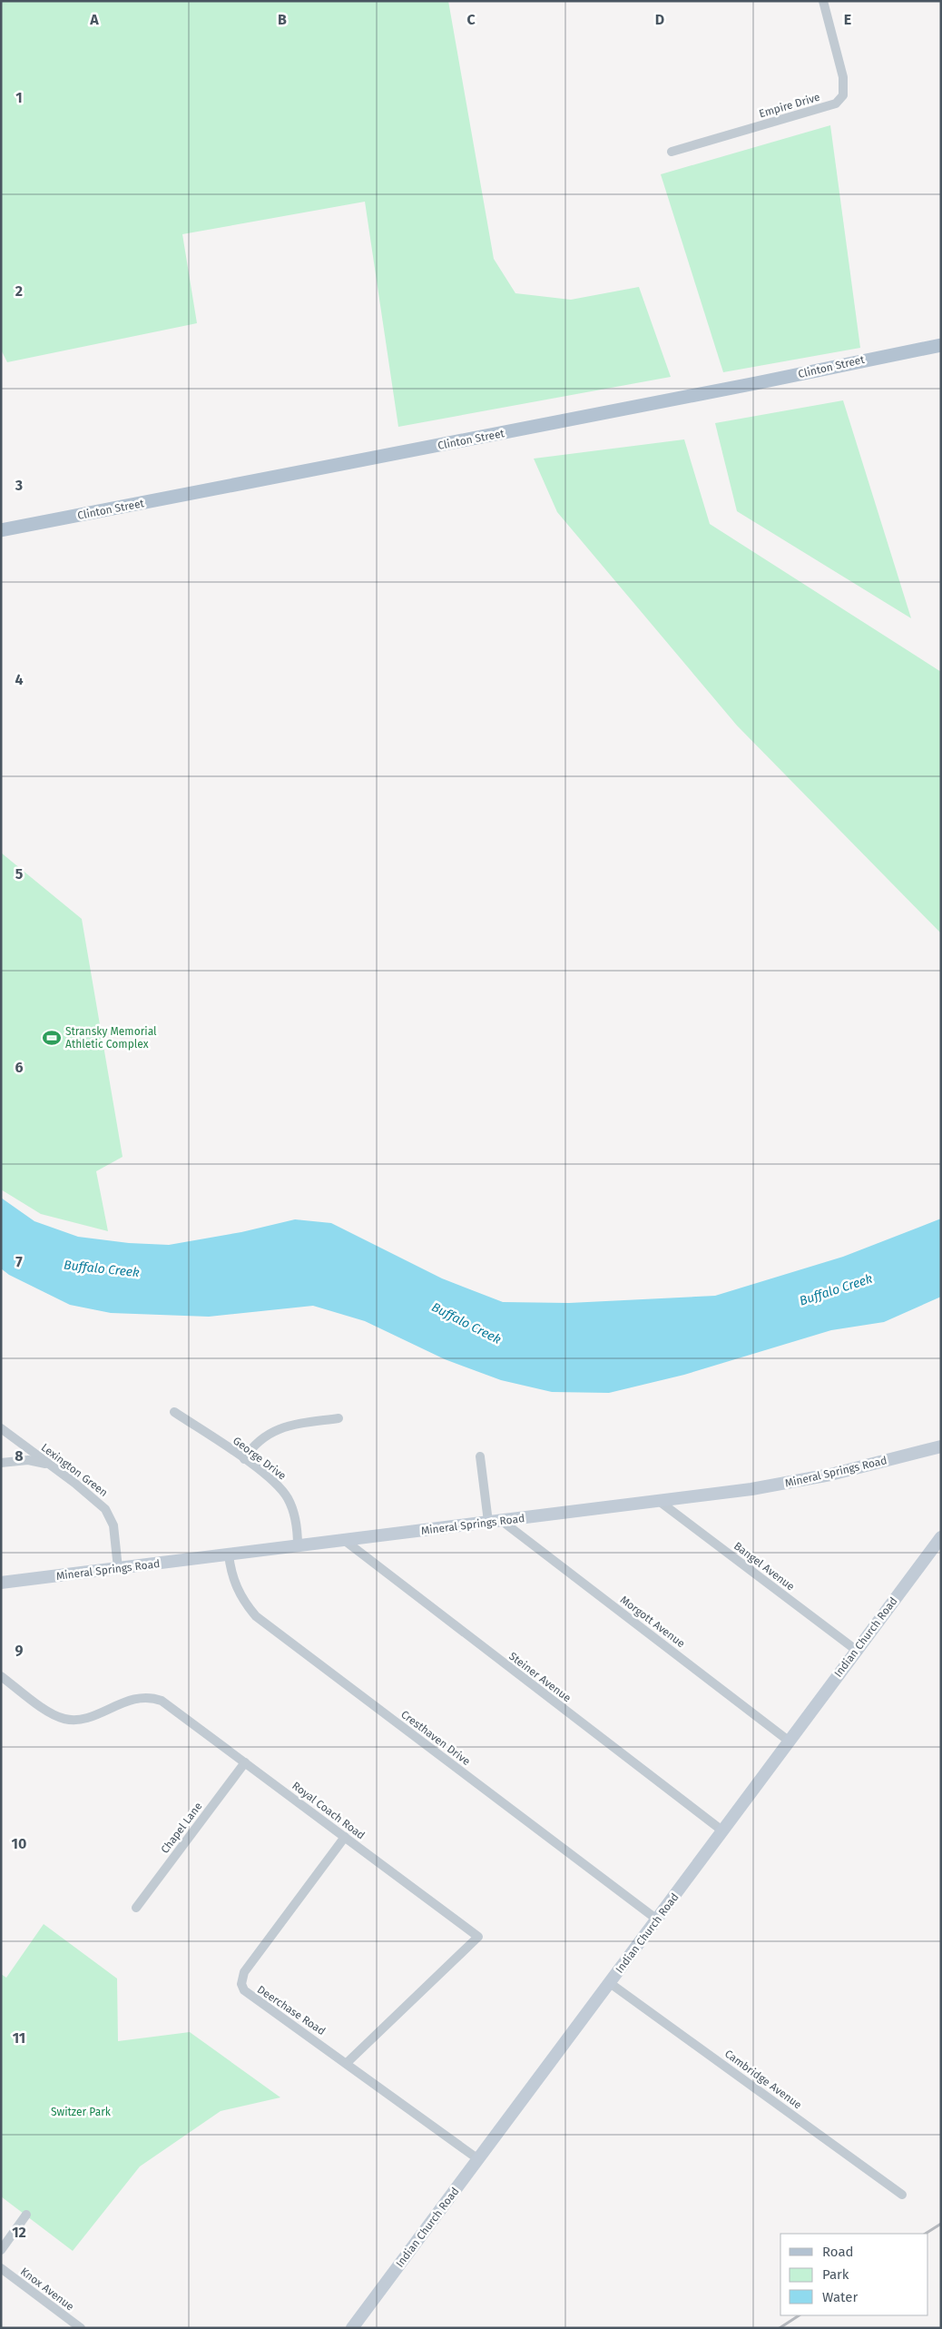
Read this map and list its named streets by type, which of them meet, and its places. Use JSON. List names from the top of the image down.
{
  "streets": {
    "main road": ["Clinton Street"],
    "street": [
      "Empire Drive",
      "George Drive",
      "Lexington Green",
      "Mineral Springs Road",
      "Bangel Avenue",
      "Morgott Avenue",
      "Indian Church Road",
      "Steiner Avenue",
      "Cresthaven Drive",
      "Royal Coach Road",
      "Chapel Lane",
      "Deerchase Road",
      "Cambridge Avenue",
      "Knox Avenue"
    ]
  },
  "crossings": [
    ["George Drive", "Mineral Springs Road"],
    ["Lexington Green", "Mineral Springs Road"],
    ["Mineral Springs Road", "Bangel Avenue"],
    ["Mineral Springs Road", "Morgott Avenue"],
    ["Mineral Springs Road", "Steiner Avenue"],
    ["Mineral Springs Road", "Cresthaven Drive"],
    ["Bangel Avenue", "Indian Church Road"],
    ["Morgott Avenue", "Indian Church Road"],
    ["Indian Church Road", "Steiner Avenue"],
    ["Indian Church Road", "Cresthaven Drive"],
    ["Indian Church Road", "Deerchase Road"],
    ["Indian Church Road", "Cambridge Avenue"],
    ["Royal Coach Road", "Chapel Lane"],
    ["Royal Coach Road", "Deerchase Road"]
  ],
  "water": ["Buffalo Creek"],
  "parks": ["Switzer Park"],
  "places": {
    "sports": ["Stransky Memorial Athletic Complex"]
  },
  "legend": ["Road", "Park", "Water"],
  "grid": {
    "columns": [
      "A",
      "B",
      "C",
      "D",
      "E"
    ],
    "rows": [
      "1",
      "2",
      "3",
      "4",
      "5",
      "6",
      "7",
      "8",
      "9",
      "10",
      "11",
      "12"
    ]
  }
}
